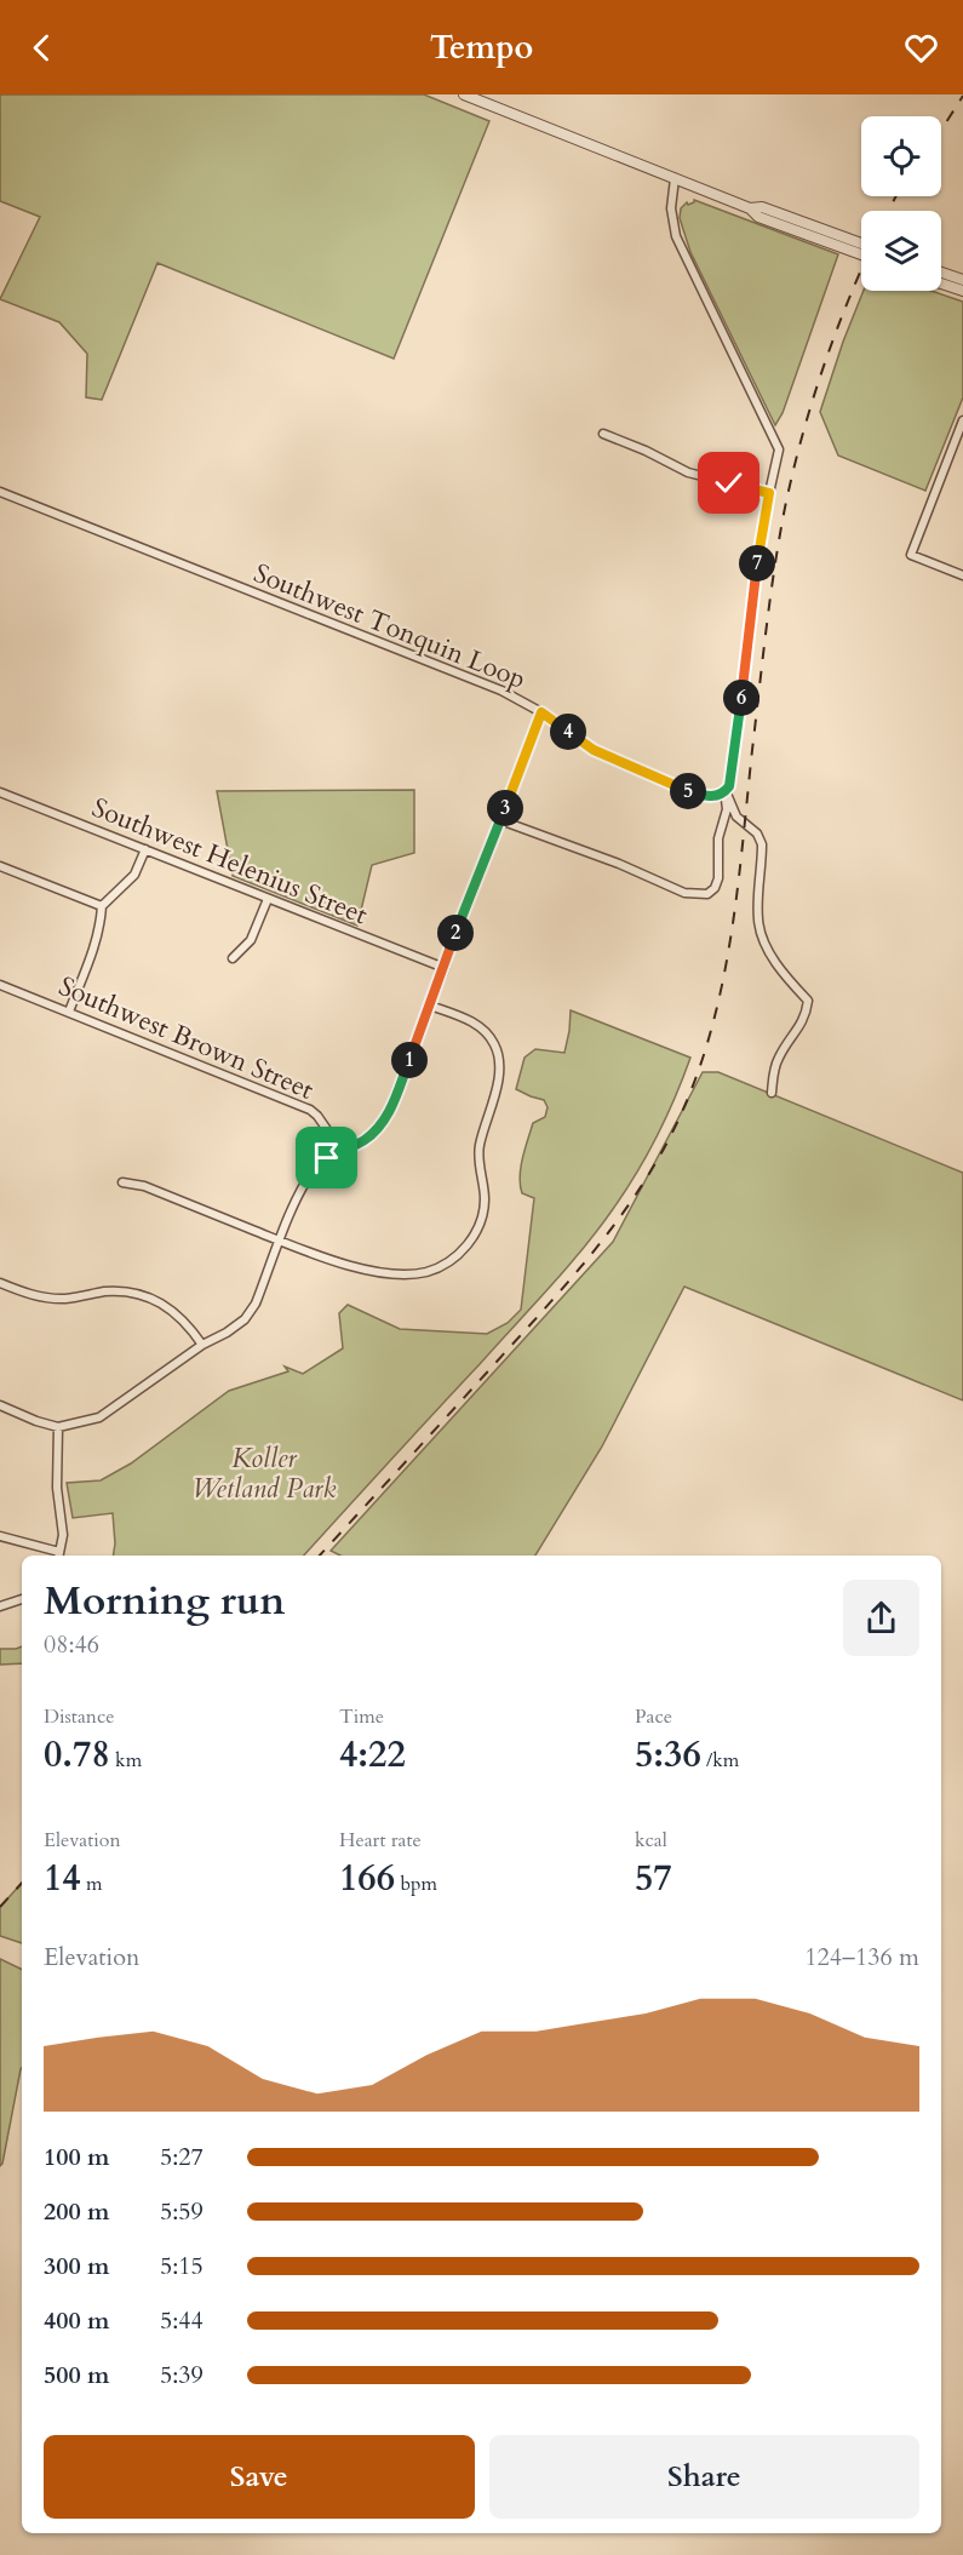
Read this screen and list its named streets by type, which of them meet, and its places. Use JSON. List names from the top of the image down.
{
  "streets": {
    "street": ["Southwest Tonquin Loop", "Southwest Helenius Street", "Southwest Brown Street"]
  },
  "parks": ["Koller Wetland Park"],
  "page": {
    "header": "Tempo",
    "pins": [
      "7",
      "6",
      "4",
      "5",
      "3",
      "2",
      "1"
    ],
    "heading": ["Morning run", "08:46"],
    "stats": [
      ["Distance", "0.78 km"],
      ["Time", "4:22"],
      ["Pace", "5:36 /km"],
      ["Elevation", "14 m"],
      ["Heart rate", "166 bpm"],
      ["kcal", "57"]
    ],
    "chart": ["Elevation", "124–136 m"],
    "list": [
      {
        "name": "100 m",
        "note": "5:27"
      },
      {
        "name": "200 m",
        "note": "5:59"
      },
      {
        "name": "300 m",
        "note": "5:15"
      },
      {
        "name": "400 m",
        "note": "5:44"
      },
      {
        "name": "500 m",
        "note": "5:39"
      }
    ],
    "buttons": ["Save", "Share"]
  }
}
